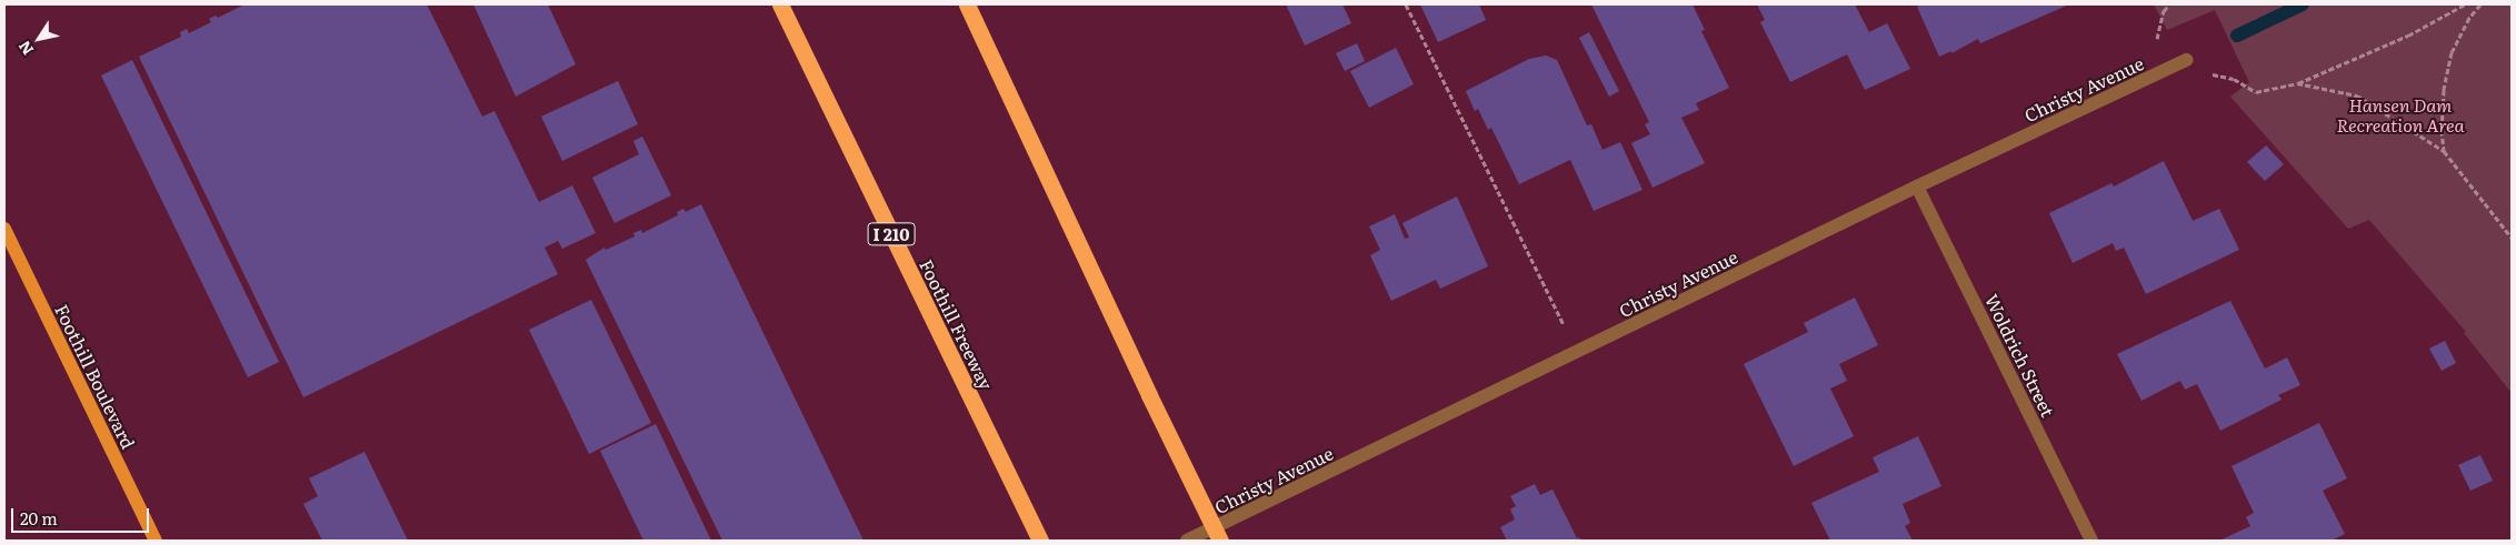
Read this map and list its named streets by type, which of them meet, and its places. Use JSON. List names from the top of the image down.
{
  "streets": {
    "highway": ["I 210", "Foothill Freeway"],
    "main road": ["Foothill Boulevard"],
    "street": ["Christy Avenue", "Woldrich Street"]
  },
  "crossings": [
    ["Christy Avenue", "Woldrich Street"]
  ],
  "parks": ["Hansen Dam Recreation Area"],
  "scale_bar": "20 m",
  "north": "bottom left"
}
